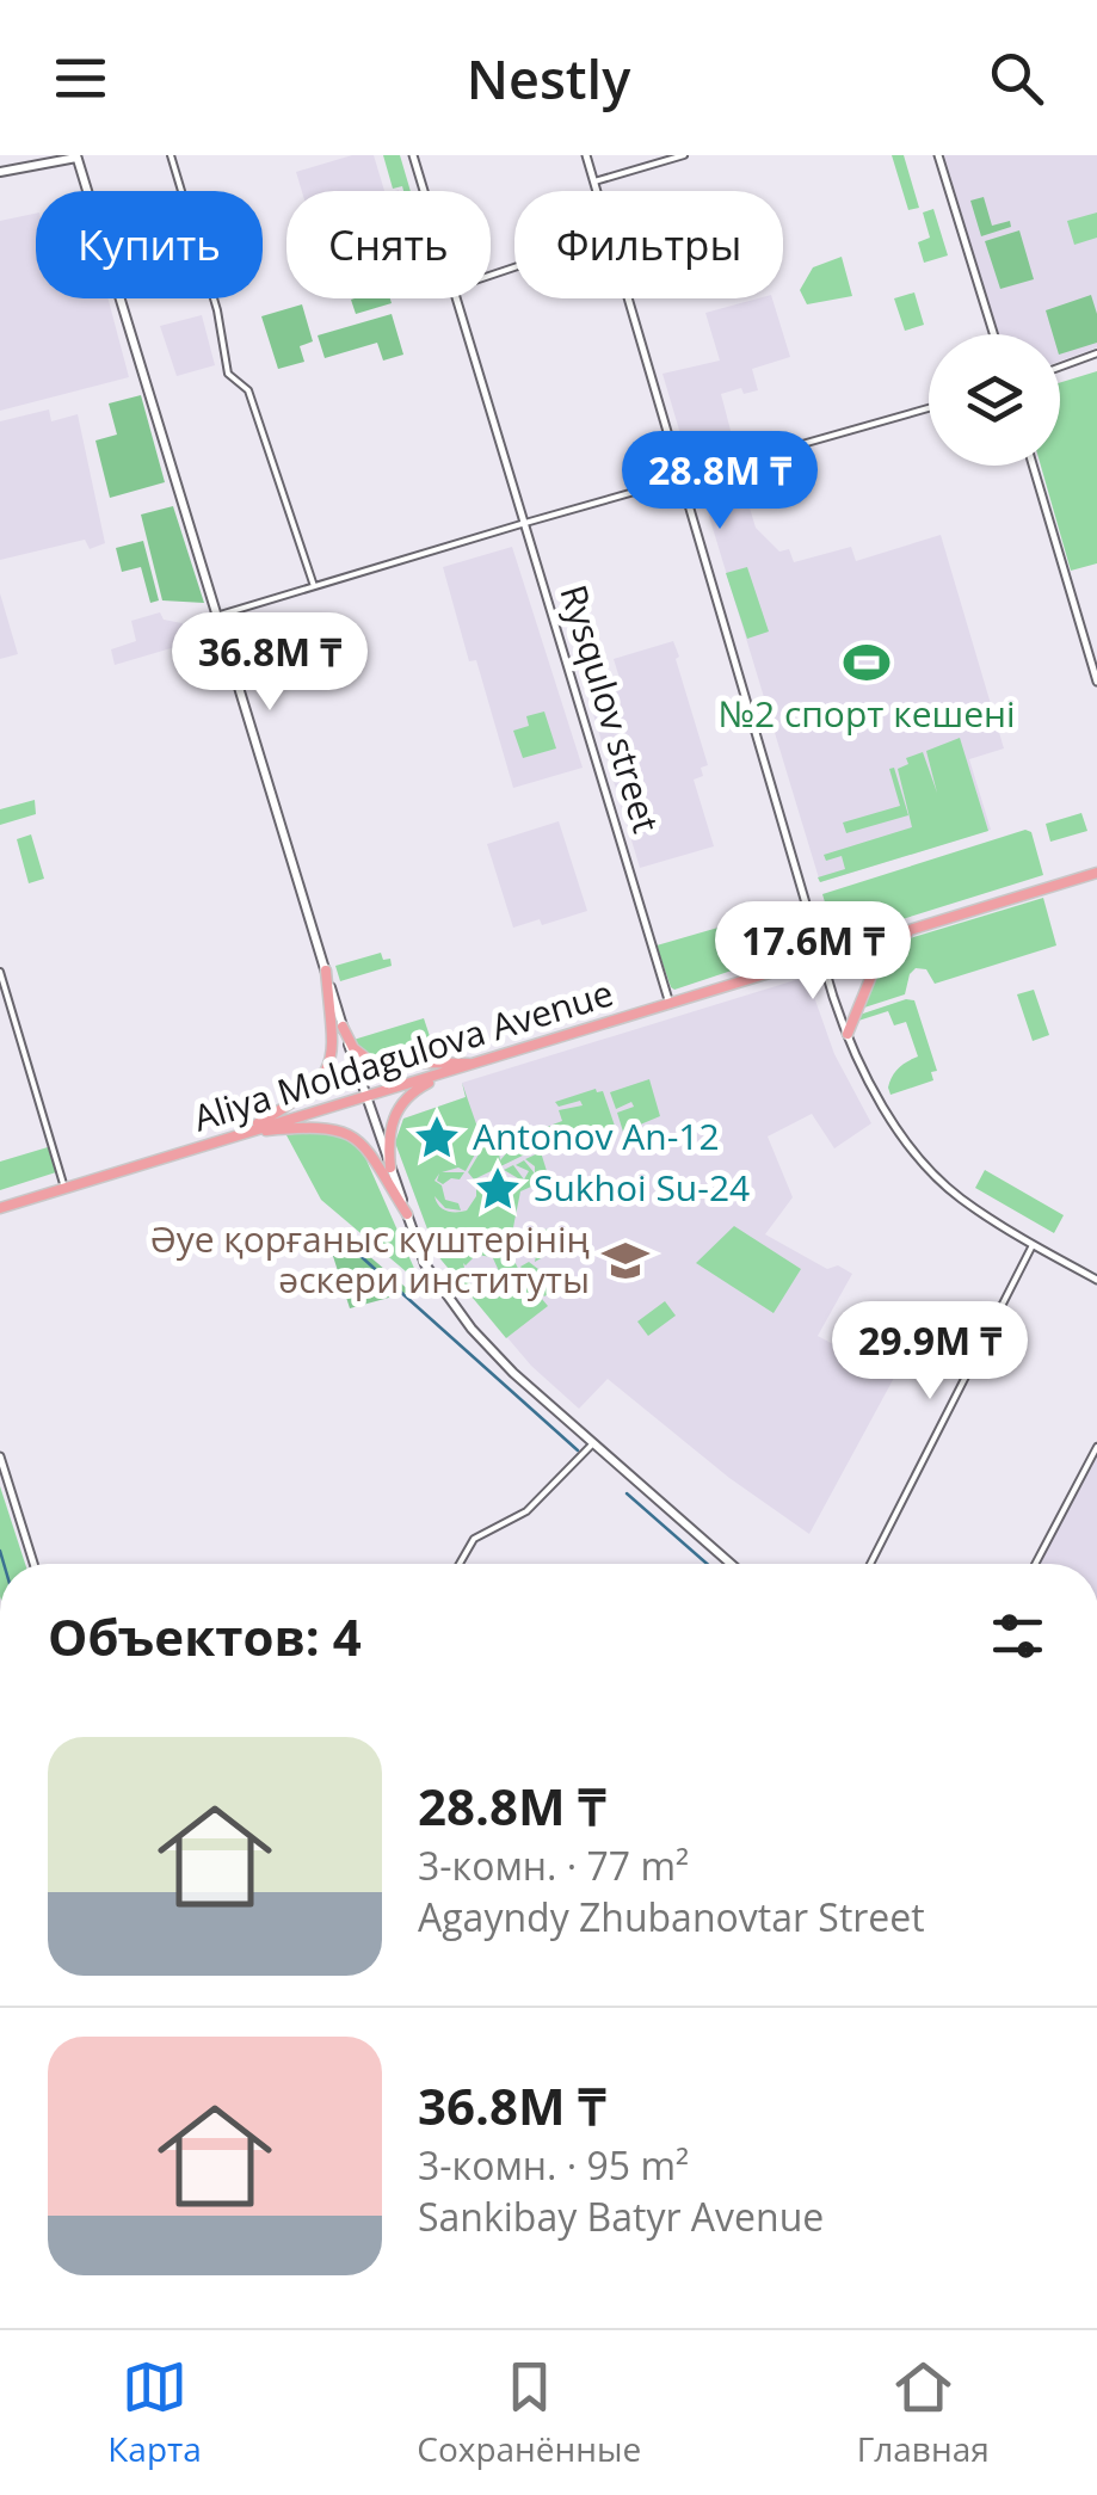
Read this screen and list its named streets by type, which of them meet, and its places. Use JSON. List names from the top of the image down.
{
  "streets": {
    "main road": ["Aliya Moldagulova Avenue"],
    "street": ["Rysqulov street"]
  },
  "crossings": [
    ["Rysqulov street", "Aliya Moldagulova Avenue"]
  ],
  "places": {
    "sports": ["№2 спорт кешені"],
    "place": ["Antonov An-12", "Sukhoi Su-24"],
    "school or university": ["Әуе қорғаныс күштерінің әскери институты"]
  },
  "page": {
    "header": "Nestly",
    "chip": ["Купить", "Снять", "Фильтры"],
    "price": [
      "28.8M ₸",
      "36.8M ₸",
      "17.6M ₸",
      "29.9M ₸"
    ],
    "heading": "Объектов: 4",
    "list": [
      {
        "name": "28.8M ₸",
        "note": "3-комн. · 77 m² · Agayndy Zhubanovtar Street"
      },
      {
        "name": "36.8M ₸",
        "note": "3-комн. · 95 m² · Sankibay Batyr Avenue"
      }
    ],
    "tabs": ["Карта", "Сохранённые", "Главная"]
  }
}
